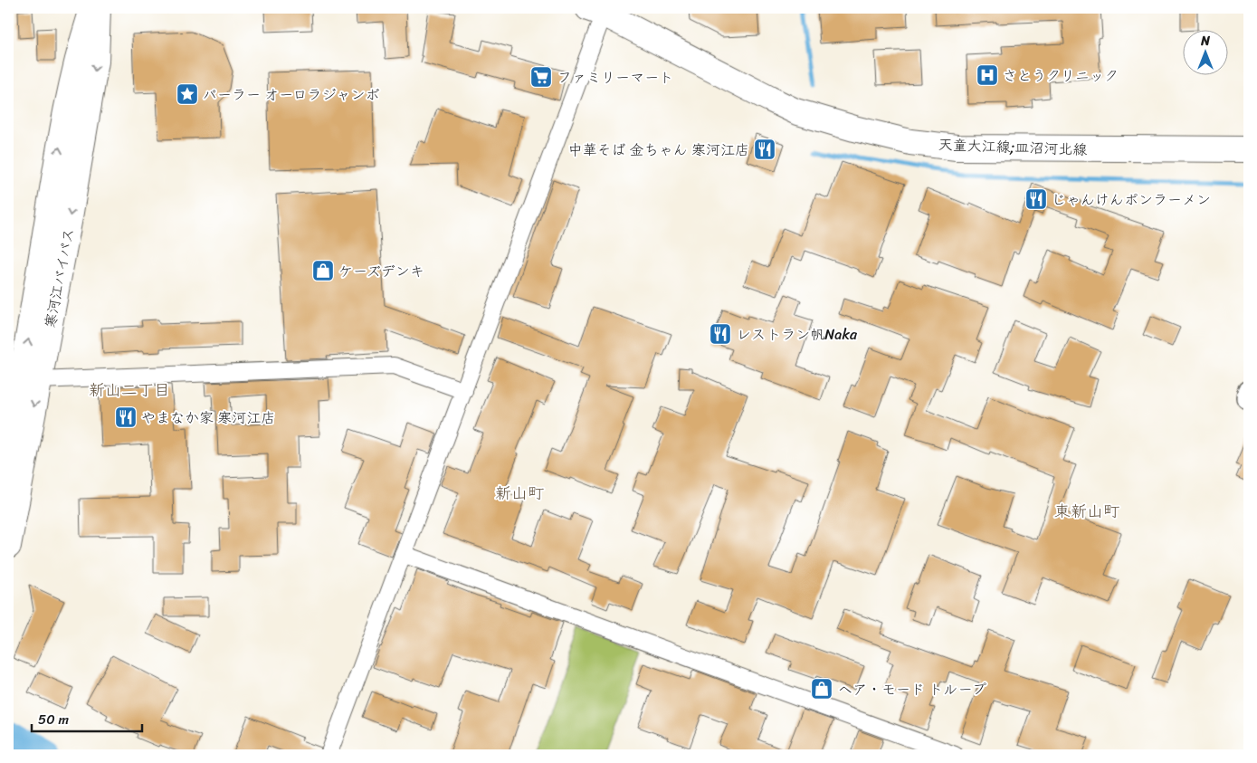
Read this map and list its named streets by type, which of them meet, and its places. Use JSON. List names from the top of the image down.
{
  "streets": {
    "main road": ["天童大江線;皿沼河北線", "寒河江バイパス"]
  },
  "districts": ["新山二丁目", "新山町", "東新山町"],
  "places": {
    "hospital": ["さとうクリニック"],
    "supermarket": ["ファミリーマート"],
    "place": ["パーラー オーロラジャンボ"],
    "restaurant": [
      "中華そば 金ちゃん 寒河江店",
      "じゃんけんポンラーメン",
      "レストラン帆Naka",
      "やまなか家 寒河江店"
    ],
    "shop": ["ケーズデンキ", "ヘア・モード トループ"]
  },
  "scale_bar": "50 m",
  "north": "top"
}
